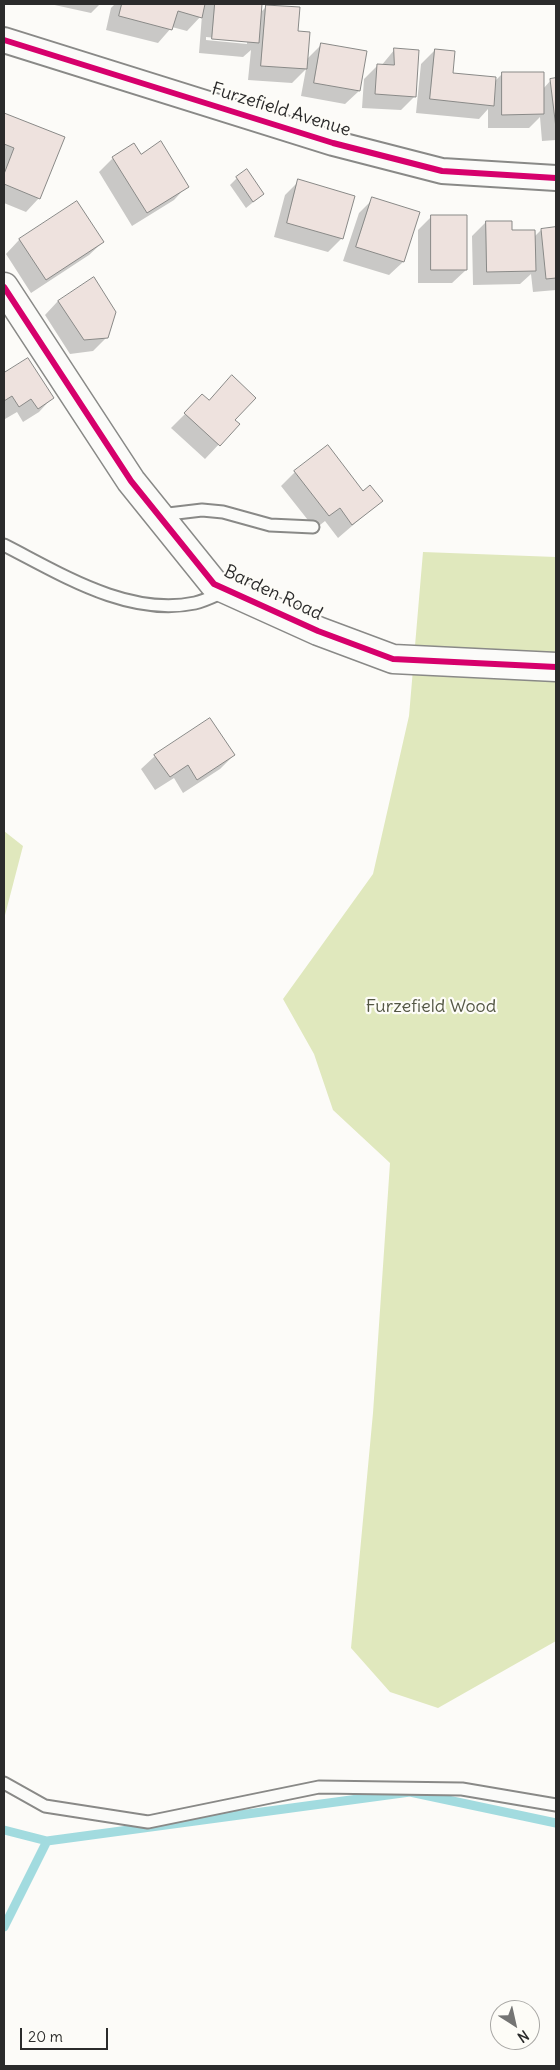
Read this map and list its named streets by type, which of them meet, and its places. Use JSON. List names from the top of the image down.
{
  "streets": {
    "street": ["Furzefield Avenue", "Barden Road"]
  },
  "parks": ["Furzefield Wood"],
  "scale_bar": "20 m",
  "north": "bottom right"
}
